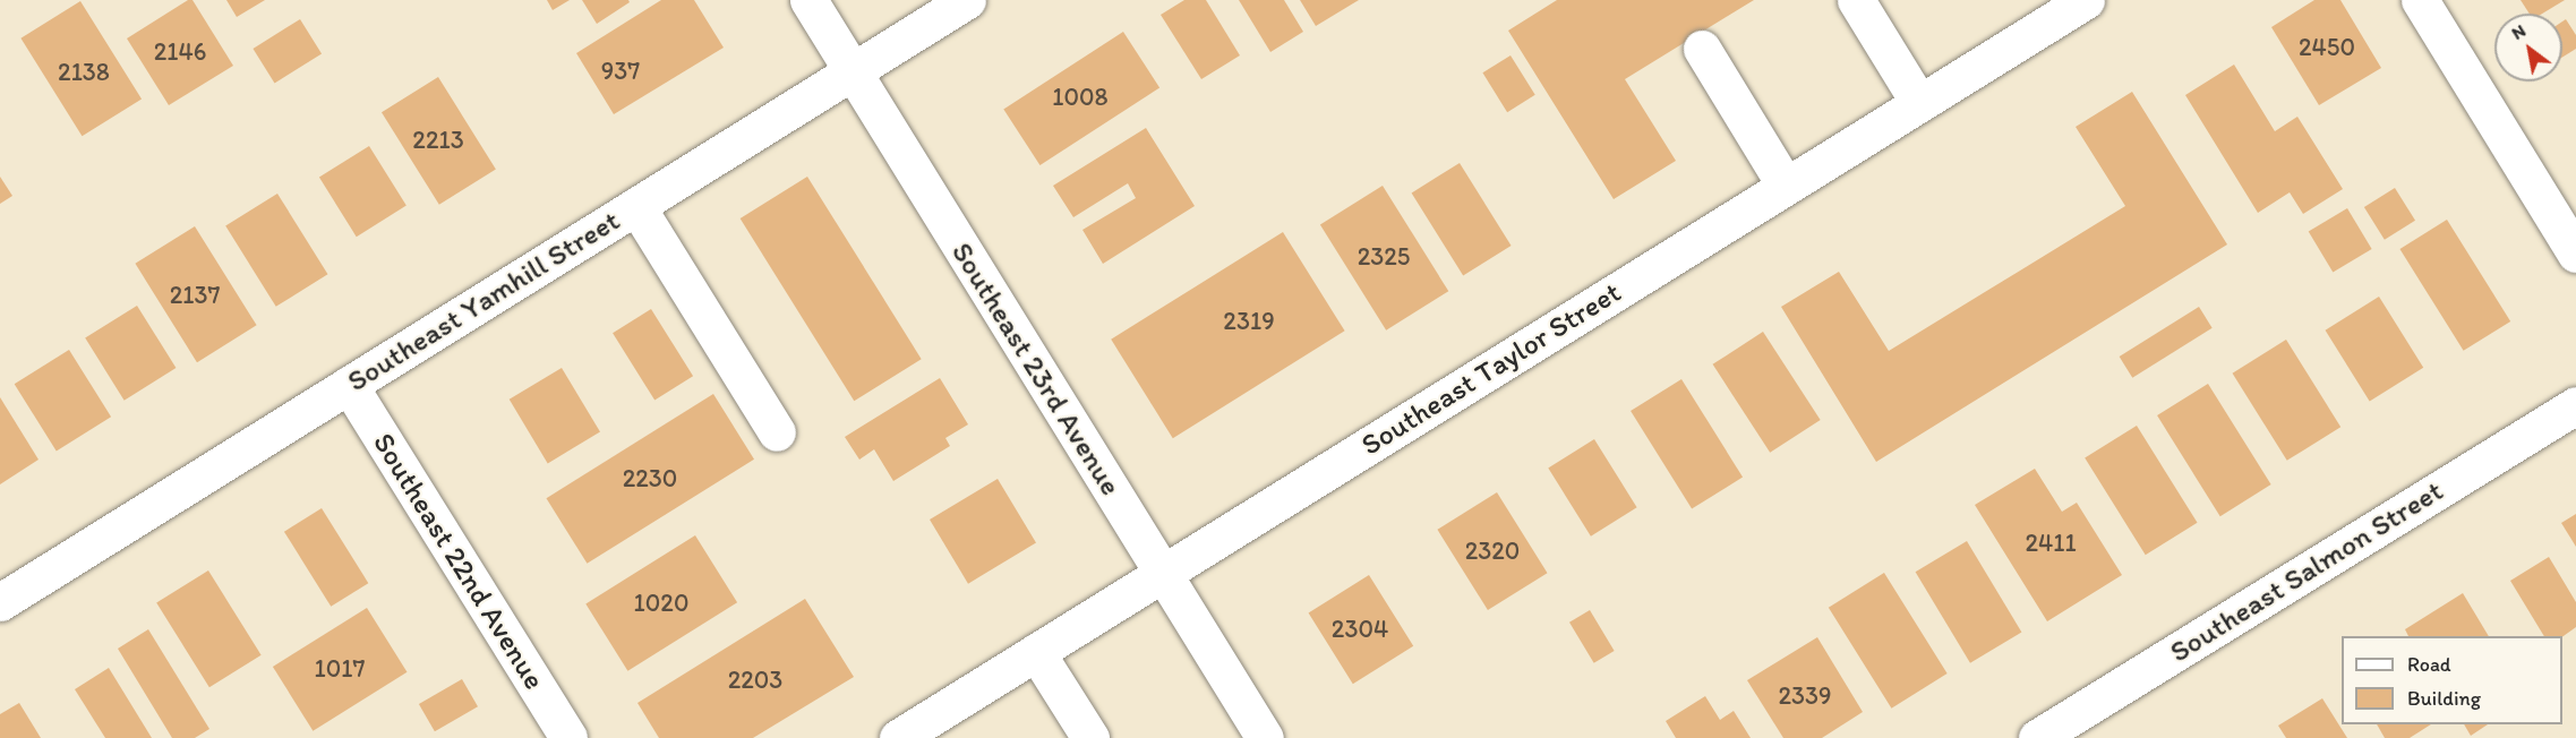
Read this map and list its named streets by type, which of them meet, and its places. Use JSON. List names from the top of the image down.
{
  "streets": {
    "street": [
      "Southeast Yamhill Street",
      "Southeast 23rd Avenue",
      "Southeast Taylor Street",
      "Southeast 22nd Avenue",
      "Southeast Salmon Street"
    ]
  },
  "crossings": [
    ["Southeast Yamhill Street", "Southeast 23rd Avenue"],
    ["Southeast Yamhill Street", "Southeast 22nd Avenue"],
    ["Southeast 23rd Avenue", "Southeast Taylor Street"]
  ],
  "house_numbers": [
    "2450",
    "2146",
    "937",
    "2138",
    "1008",
    "2213",
    "2325",
    "2137",
    "2319",
    "2230",
    "2411",
    "2320",
    "1020",
    "2304",
    "1017",
    "2203",
    "2339"
  ],
  "legend": ["Road", "Building"],
  "north": "top left"
}
